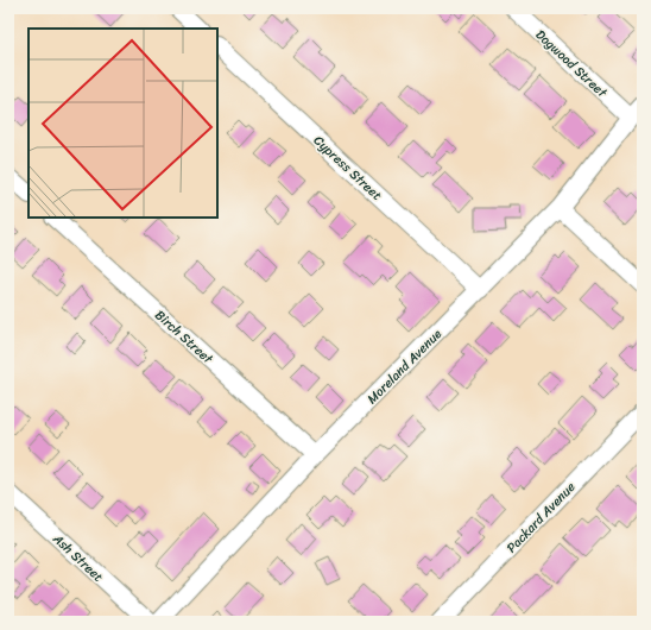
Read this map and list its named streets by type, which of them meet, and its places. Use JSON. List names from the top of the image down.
{
  "streets": {
    "street": [
      "Dogwood Street",
      "Cypress Street",
      "Birch Street",
      "Moreland Avenue",
      "Packard Avenue",
      "Ash Street"
    ]
  },
  "crossings": [
    ["Dogwood Street", "Moreland Avenue"],
    ["Cypress Street", "Moreland Avenue"],
    ["Birch Street", "Moreland Avenue"]
  ]
}
